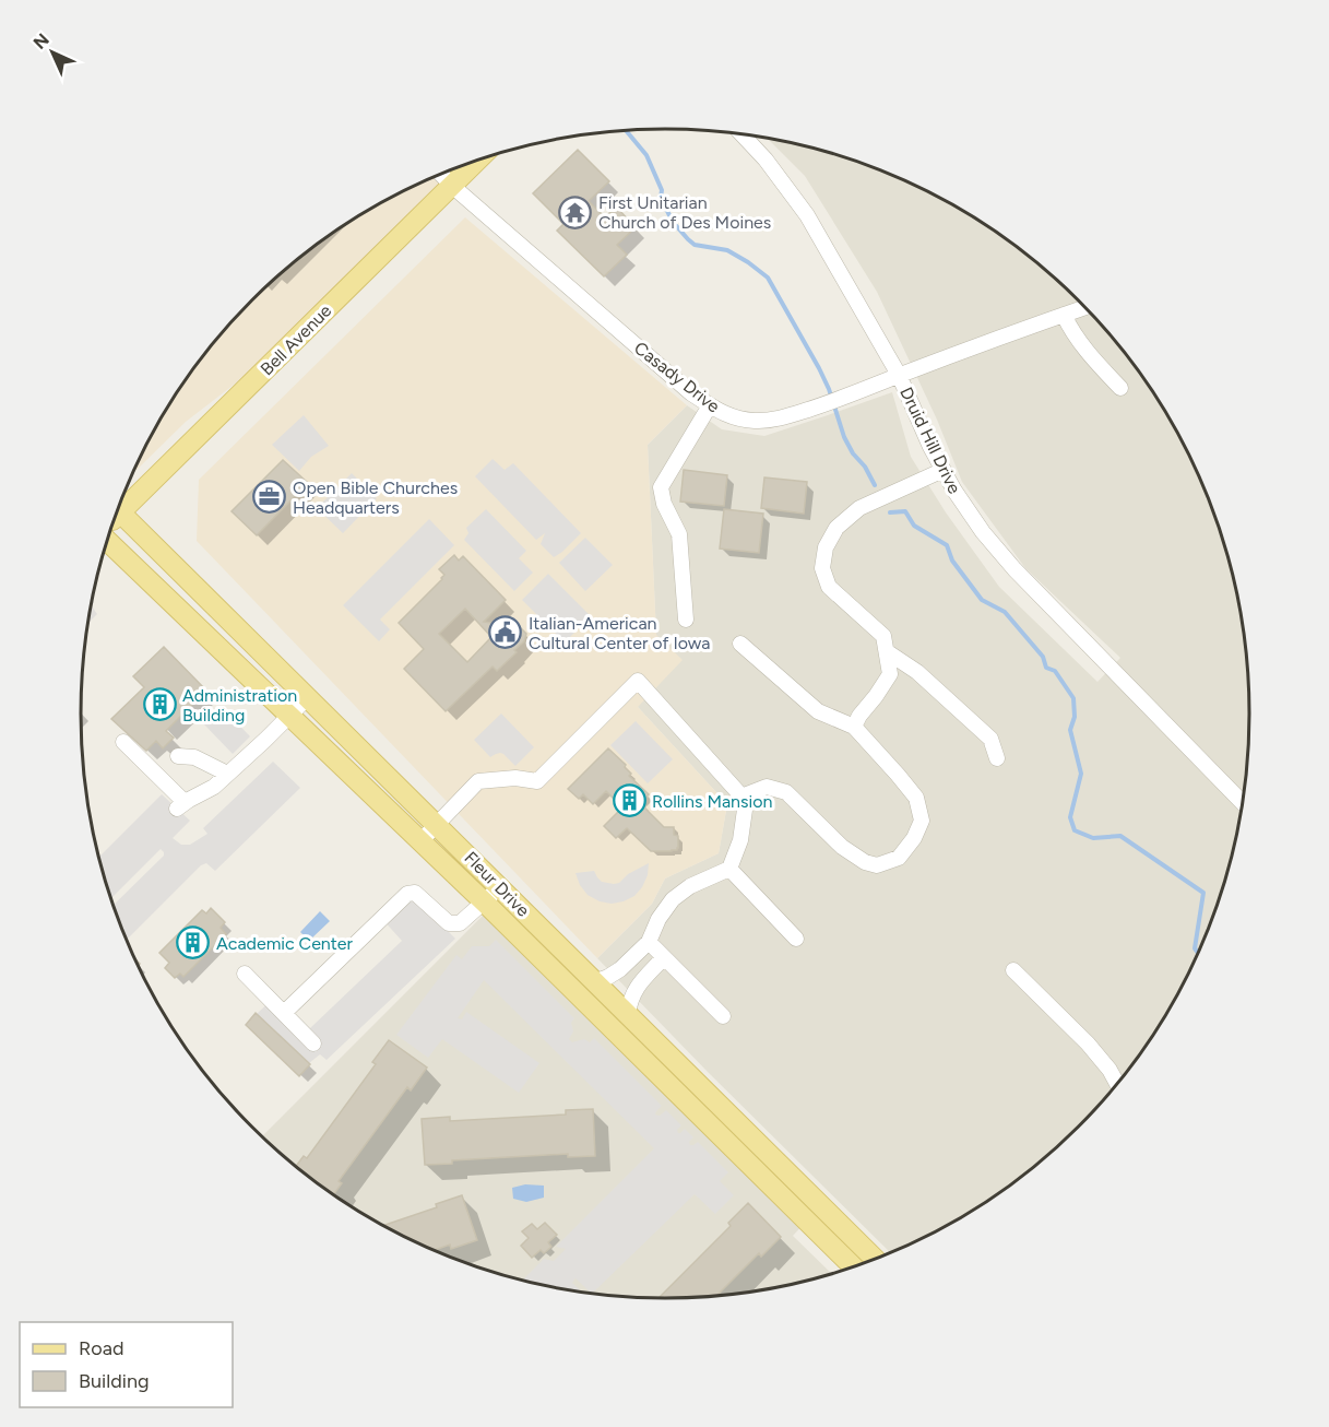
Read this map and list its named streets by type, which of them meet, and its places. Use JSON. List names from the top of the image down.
{
  "streets": {
    "main road": ["Bell Avenue", "Fleur Drive"],
    "street": ["Casady Drive", "Druid Hill Drive"]
  },
  "crossings": [
    ["Bell Avenue", "Casady Drive"],
    ["Casady Drive", "Druid Hill Drive"]
  ],
  "places": {
    "temple": ["First Unitarian Church of Des Moines"],
    "office": ["Open Bible Churches Headquarters"],
    "public building": ["Italian-American Cultural Center of Iowa"],
    "building": ["Administration Building", "Rollins Mansion", "Academic Center"]
  },
  "legend": ["Road", "Building"],
  "north": "top left"
}
